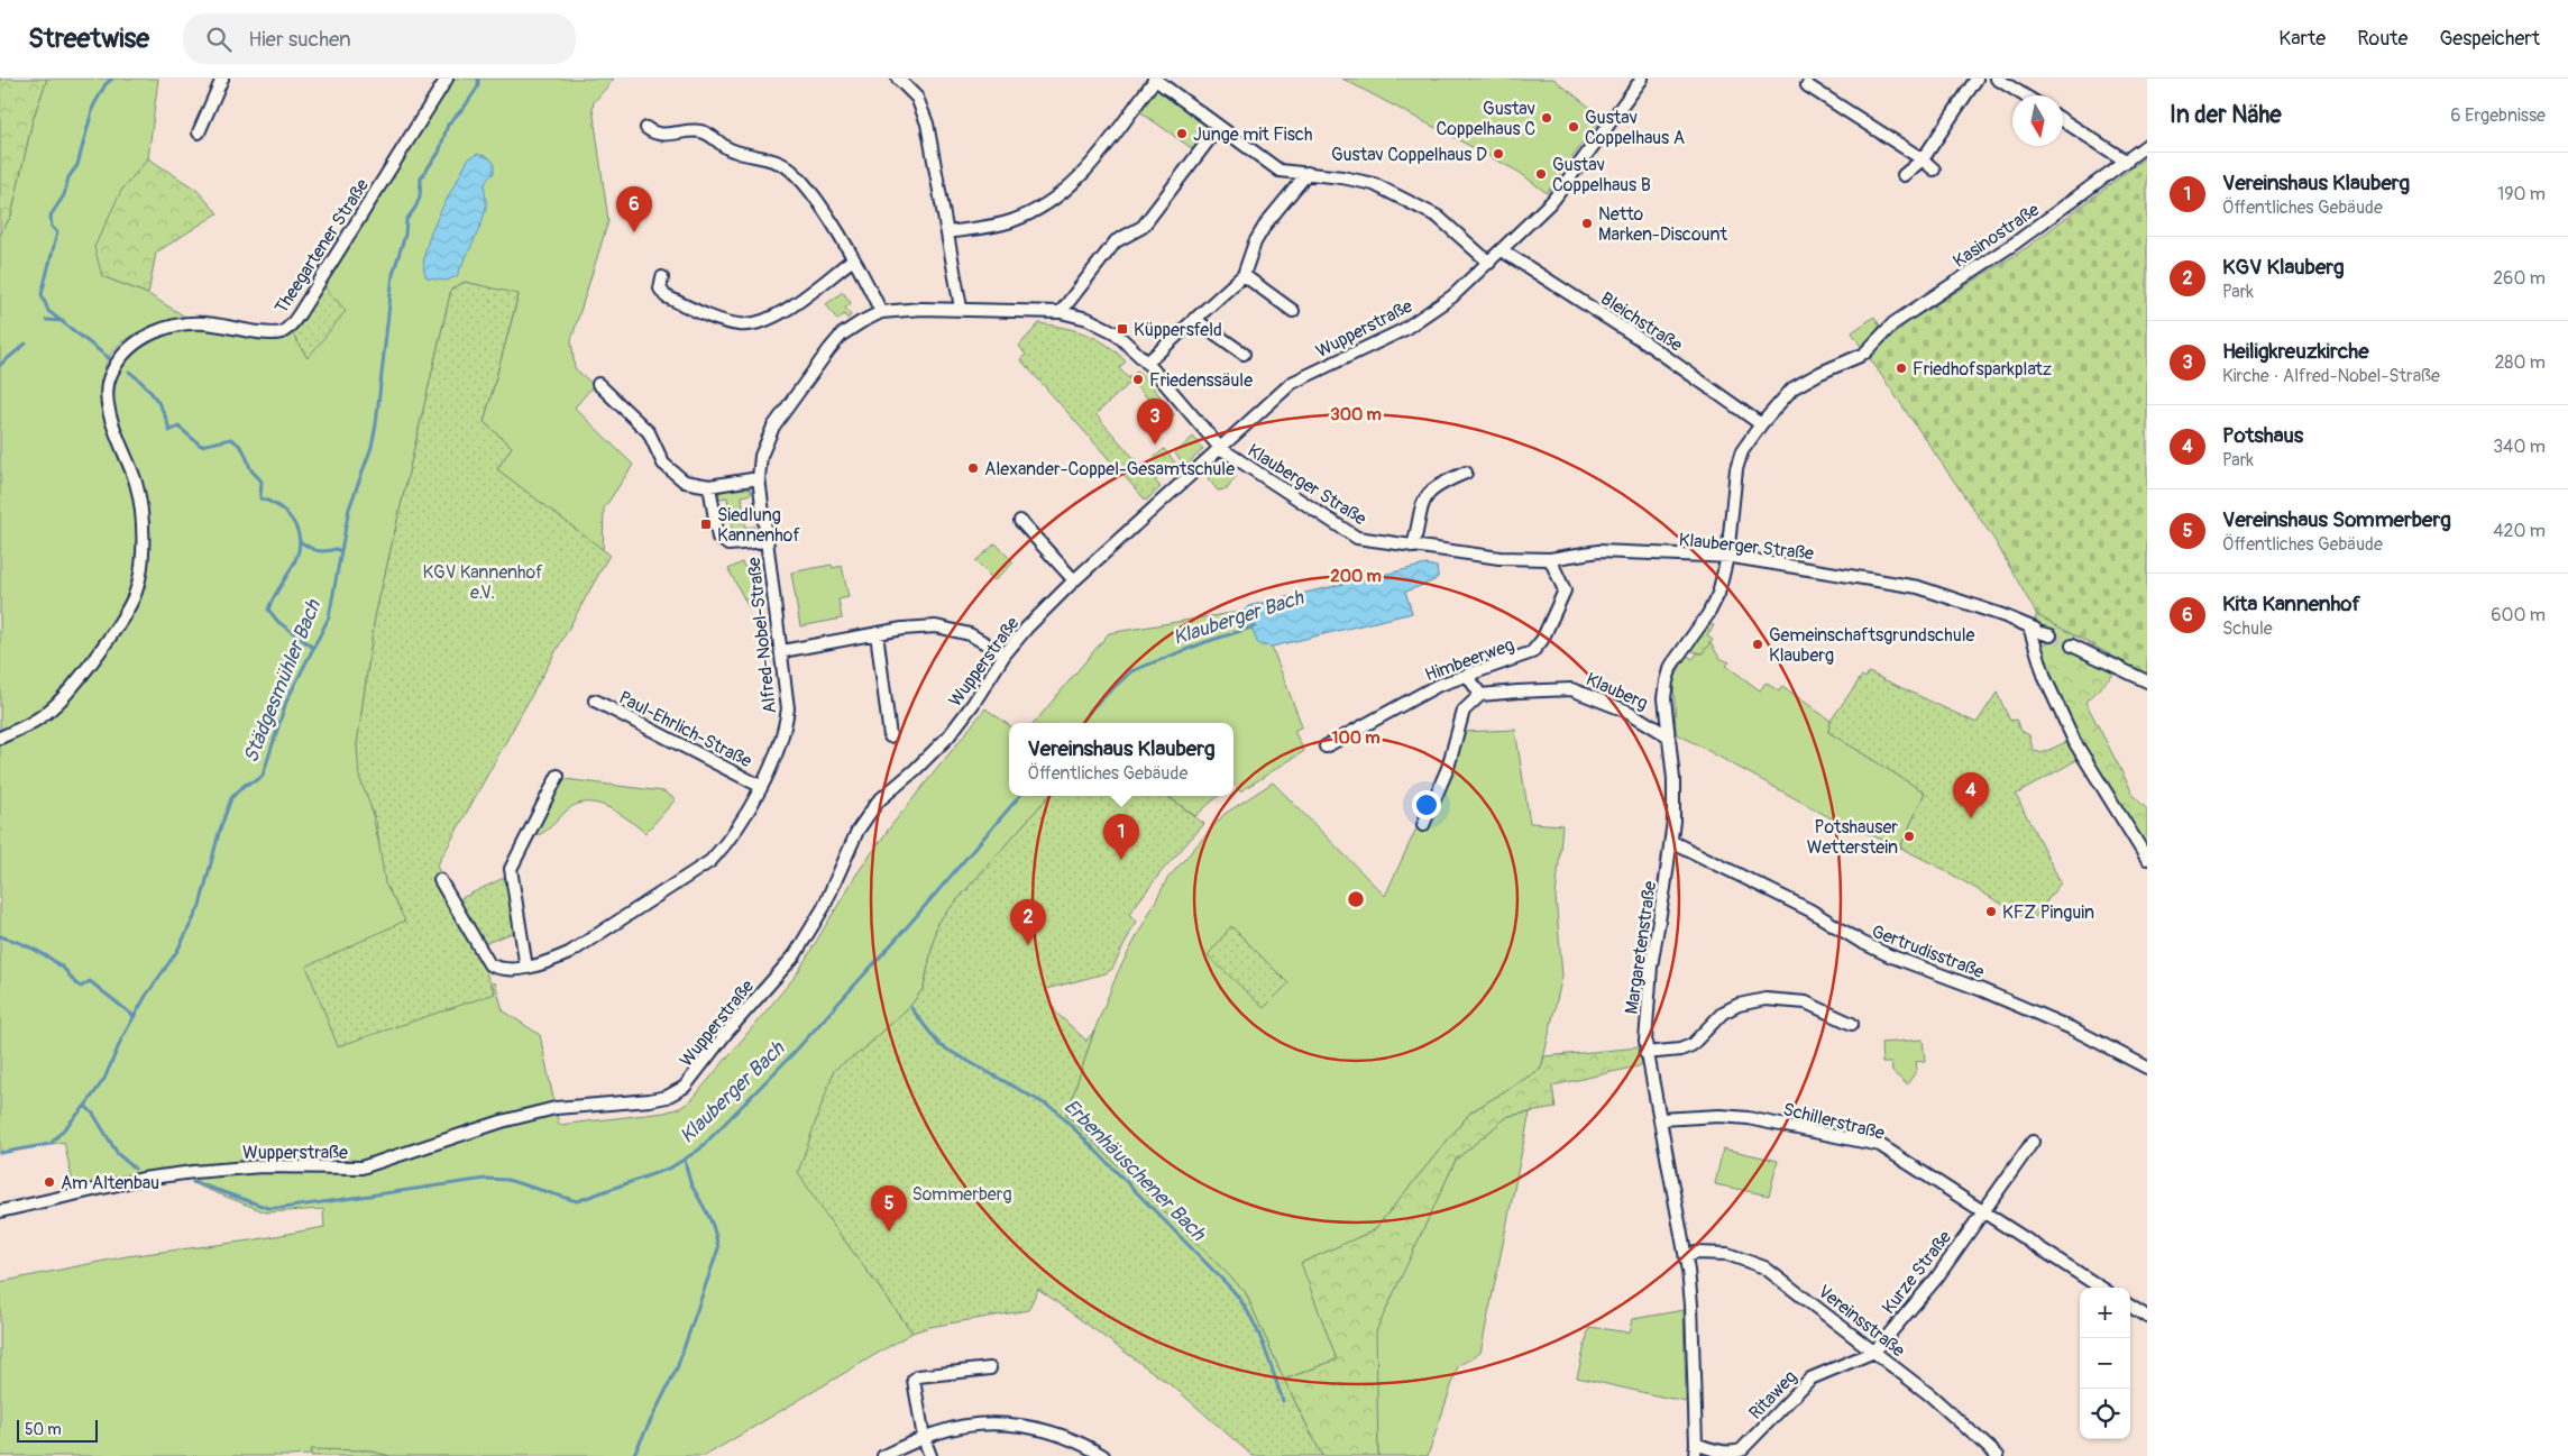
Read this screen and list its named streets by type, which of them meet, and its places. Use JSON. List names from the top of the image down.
{
  "streets": {
    "street": [
      "Kasinostraße",
      "Theegartener Straße",
      "Bleichstraße",
      "Wupperstraße",
      "Klauberger Straße",
      "Alfred-Nobel-Straße",
      "Himbeerweg",
      "Klauberg",
      "Paul-Ehrlich-Straße",
      "Margaretenstraße",
      "Gertrudisstraße",
      "Schillerstraße",
      "Kurze Straße",
      "Vereinsstraße",
      "Ritaweg"
    ]
  },
  "crossings": [
    ["Kasinostraße", "Bleichstraße"],
    ["Kasinostraße", "Klauberger Straße"],
    ["Kasinostraße", "Margaretenstraße"],
    ["Bleichstraße", "Wupperstraße"],
    ["Wupperstraße", "Klauberger Straße"],
    ["Wupperstraße", "Alfred-Nobel-Straße"],
    ["Klauberger Straße", "Alfred-Nobel-Straße"],
    ["Klauberger Straße", "Himbeerweg"],
    ["Klauberger Straße", "Margaretenstraße"],
    ["Alfred-Nobel-Straße", "Paul-Ehrlich-Straße"],
    ["Klauberg", "Margaretenstraße"],
    ["Margaretenstraße", "Gertrudisstraße"],
    ["Margaretenstraße", "Schillerstraße"],
    ["Margaretenstraße", "Vereinsstraße"],
    ["Margaretenstraße", "Ritaweg"],
    ["Schillerstraße", "Kurze Straße"],
    ["Kurze Straße", "Vereinsstraße"],
    ["Kurze Straße", "Ritaweg"],
    ["Vereinsstraße", "Ritaweg"]
  ],
  "water": ["Klauberger Bach", "Städgesmühler Bach", "Erbenhäuschener Bach"],
  "parks": ["KGV Kannenhof e.V.", "Sommerberg"],
  "places": {
    "other": [
      "Gustav Coppelhaus C",
      "Gustav Coppelhaus A",
      "Junge mit Fisch",
      "Gustav Coppelhaus D",
      "Gustav Coppelhaus B",
      "Netto Marken-Discount",
      "Friedhofsparkplatz",
      "Friedenssäule",
      "Alexander-Coppel-Gesamtschule",
      "Gemeinschaftsgrundschule Klauberg",
      "Potshauser Wetterstein",
      "KFZ Pinguin",
      "Am Altenbau"
    ],
    "transit": ["Küppersfeld", "Siedlung Kannenhof"]
  },
  "scale_bar": "50 m",
  "north": "bottom",
  "page": {
    "header": "Streetwise",
    "search": "Hier suchen",
    "nav": ["Karte", "Route", "Gespeichert"],
    "heading": ["In der Nähe", "6 Ergebnisse"],
    "list": [
      {
        "mark": "1",
        "name": "Vereinshaus Klauberg",
        "note": "Öffentliches Gebäude",
        "value": "190 m"
      },
      {
        "mark": "2",
        "name": "KGV Klauberg",
        "note": "Park",
        "value": "260 m"
      },
      {
        "mark": "3",
        "name": "Heiligkreuzkirche",
        "note": "Kirche · Alfred-Nobel-Straße",
        "value": "280 m"
      },
      {
        "mark": "4",
        "name": "Potshaus",
        "note": "Park",
        "value": "340 m"
      },
      {
        "mark": "5",
        "name": "Vereinshaus Sommerberg",
        "note": "Öffentliches Gebäude",
        "value": "420 m"
      },
      {
        "mark": "6",
        "name": "Kita Kannenhof",
        "note": "Schule",
        "value": "600 m"
      }
    ],
    "pins": [
      "6",
      "3",
      "4",
      "1",
      "2",
      "5"
    ],
    "popup": ["Vereinshaus Klauberg", "Öffentliches Gebäude"],
    "map_buttons": ["+", "−"],
    "scale": "50 m"
  },
  "rings": ["300 m", "200 m", "100 m"]
}
